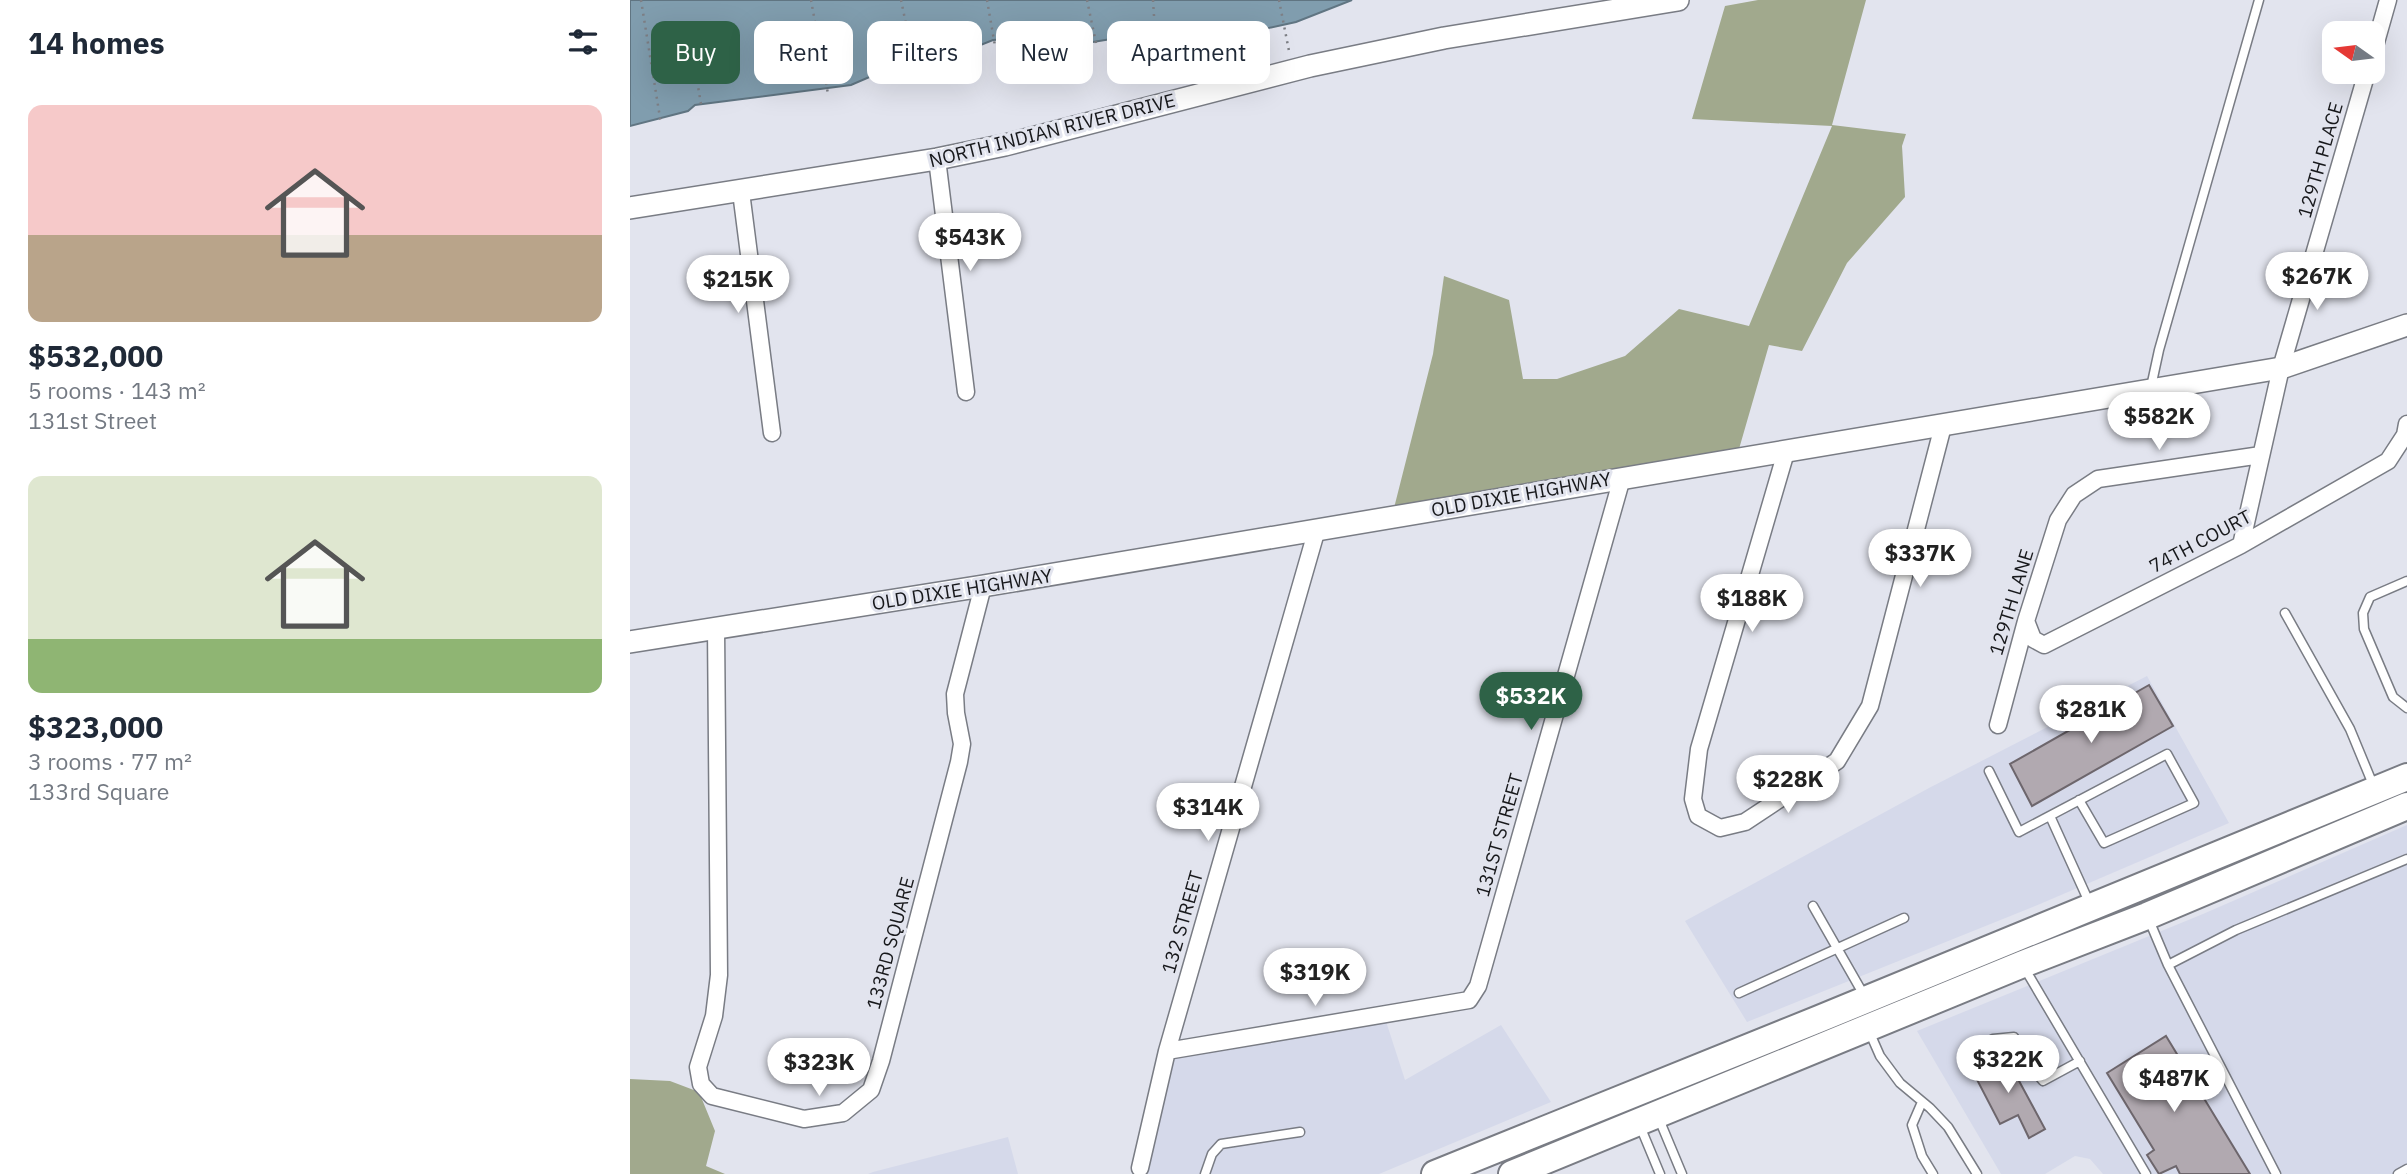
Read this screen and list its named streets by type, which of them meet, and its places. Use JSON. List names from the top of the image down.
{
  "streets": {
    "street": [
      "NORTH INDIAN RIVER DRIVE",
      "129TH PLACE",
      "OLD DIXIE HIGHWAY",
      "74TH COURT",
      "129TH LANE",
      "131ST STREET",
      "132 STREET",
      "133RD SQUARE"
    ]
  },
  "crossings": [
    ["129TH PLACE", "OLD DIXIE HIGHWAY"],
    ["129TH PLACE", "74TH COURT"],
    ["129TH PLACE", "129TH LANE"],
    ["OLD DIXIE HIGHWAY", "131ST STREET"],
    ["OLD DIXIE HIGHWAY", "132 STREET"],
    ["OLD DIXIE HIGHWAY", "133RD SQUARE"],
    ["74TH COURT", "129TH LANE"],
    ["131ST STREET", "132 STREET"]
  ],
  "north": "left",
  "page": {
    "heading": "14 homes",
    "chip": [
      "Buy",
      "Rent",
      "Filters",
      "New",
      "Apartment"
    ],
    "list": [
      {
        "name": "$532,000",
        "note": "5 rooms · 143 m² · 131st Street"
      },
      {
        "name": "$323,000",
        "note": "3 rooms · 77 m² · 133rd Square"
      }
    ],
    "price": [
      "$543K",
      "$267K",
      "$215K",
      "$582K",
      "$337K",
      "$188K",
      "$532K",
      "$281K",
      "$228K",
      "$314K",
      "$319K",
      "$322K",
      "$323K",
      "$487K"
    ]
  }
}
